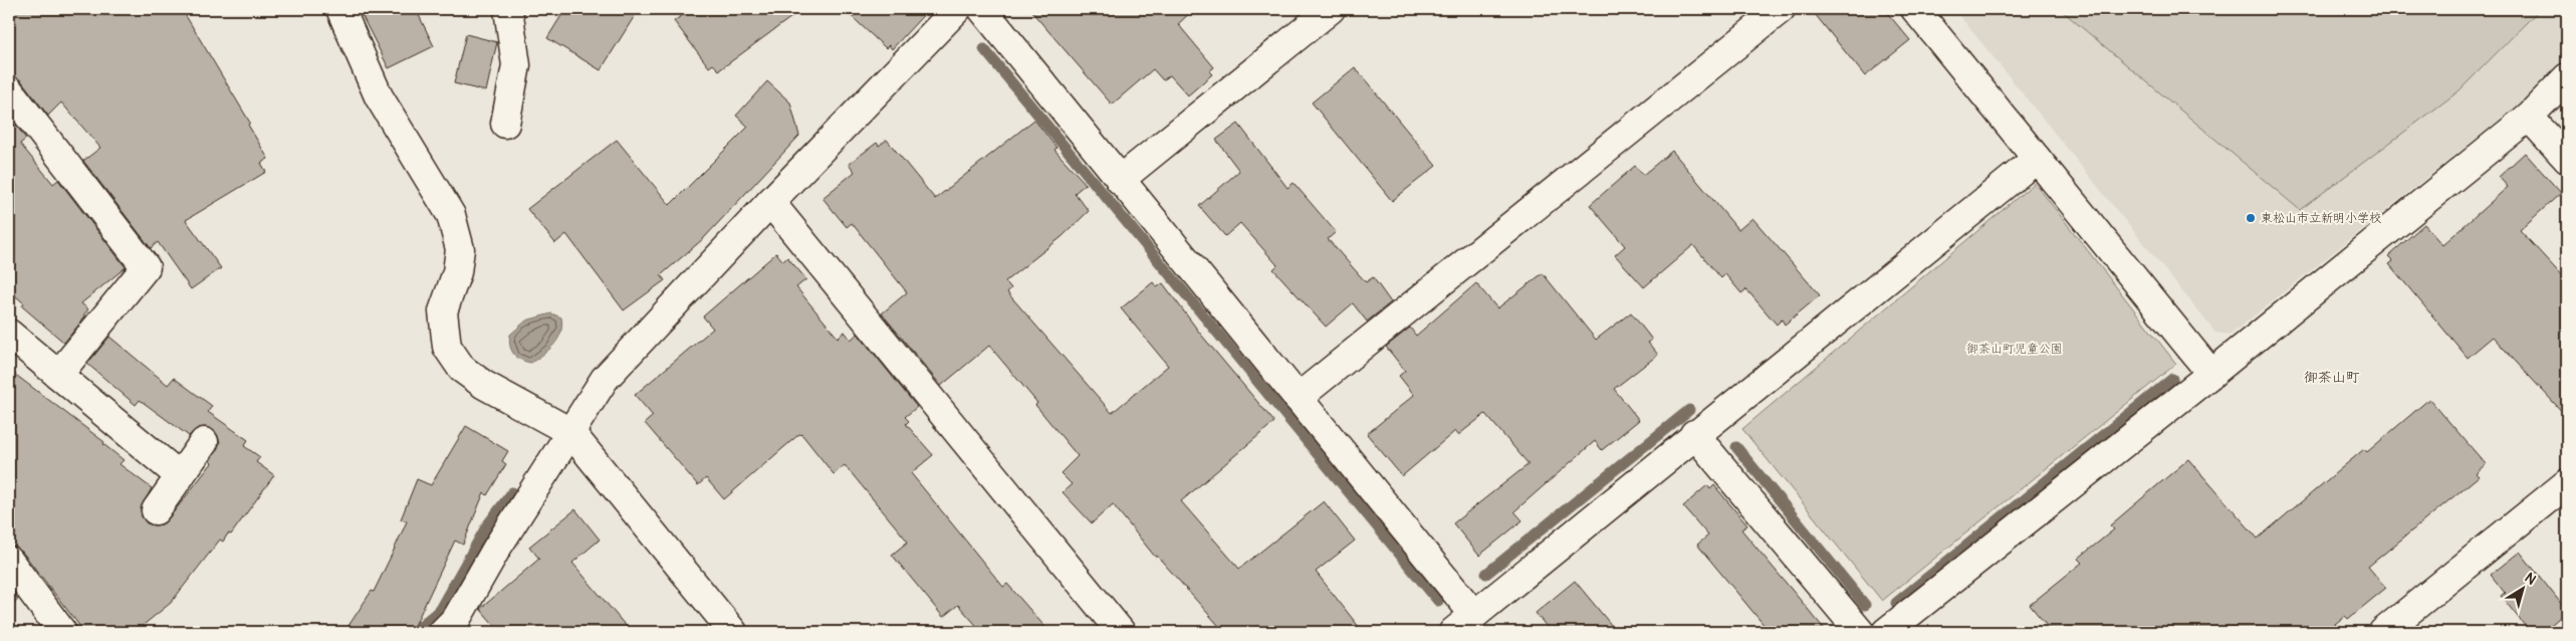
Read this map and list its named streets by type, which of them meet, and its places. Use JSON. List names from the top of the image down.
{
  "districts": ["御茶山町"],
  "parks": ["御茶山町児童公園"],
  "places": ["東松山市立新明小学校"],
  "north": "top right"
}
